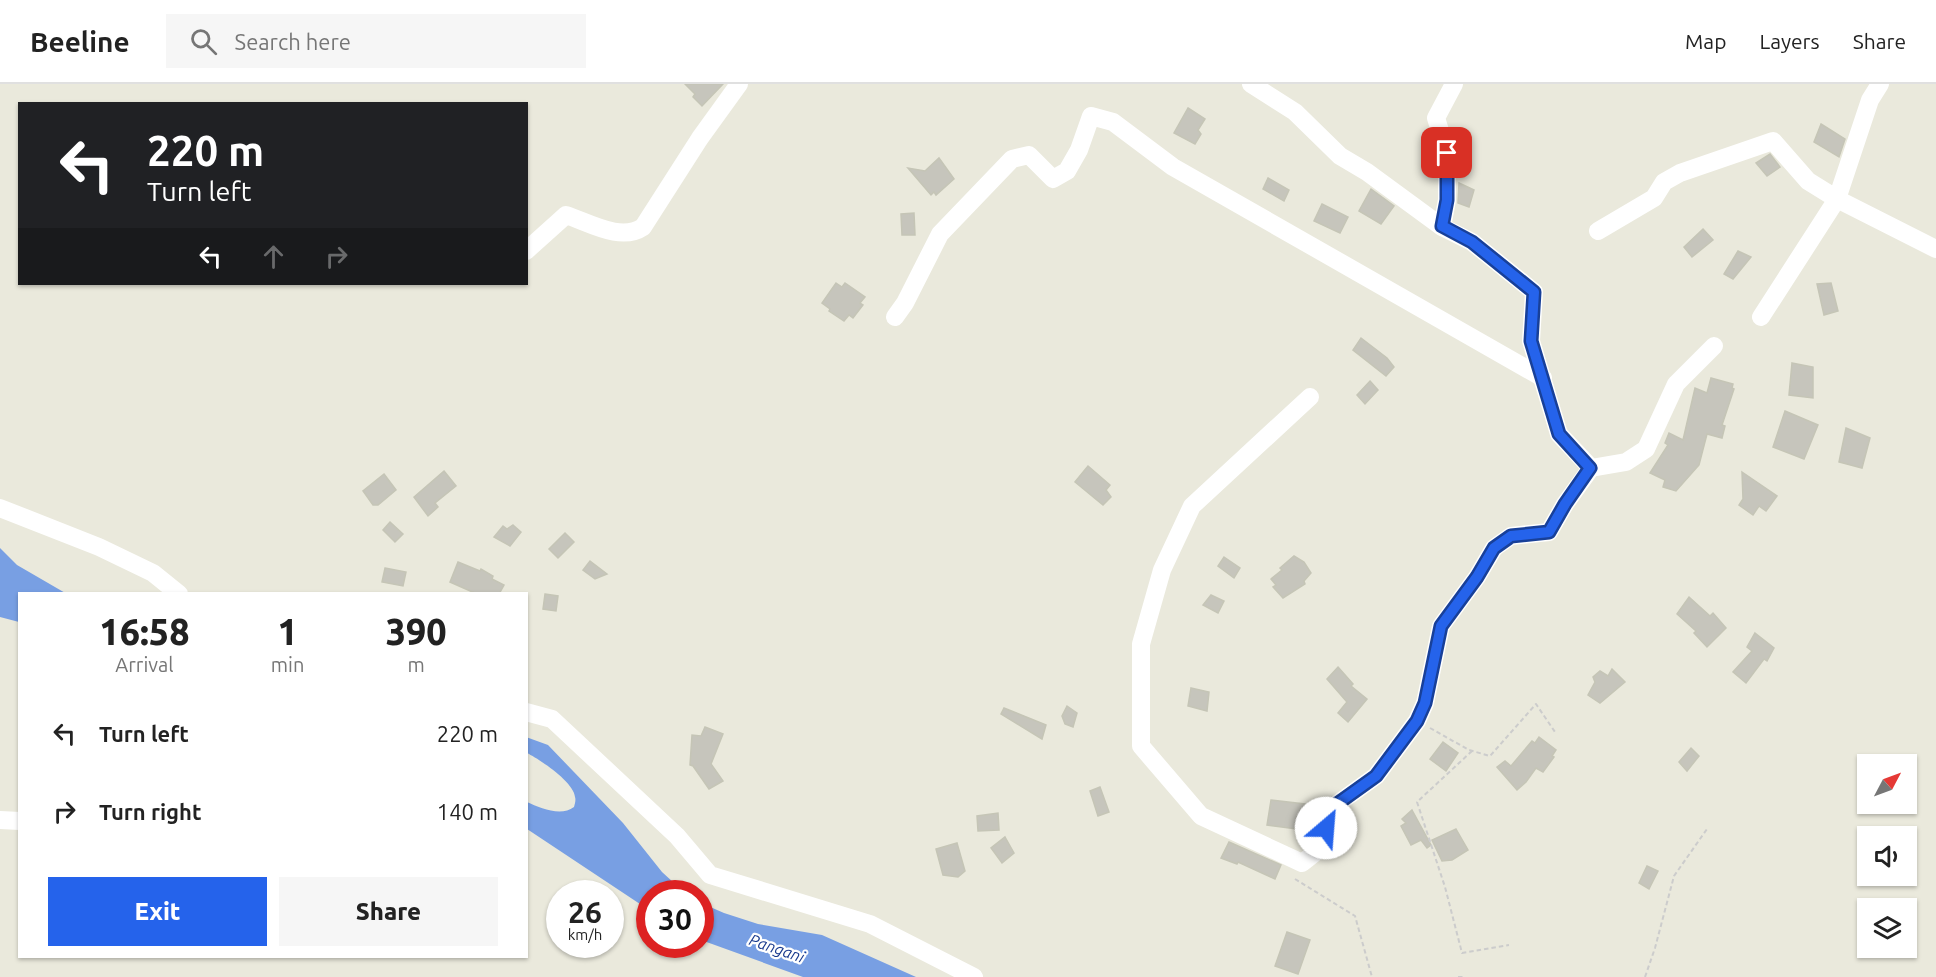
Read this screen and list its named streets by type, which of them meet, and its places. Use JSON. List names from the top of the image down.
{
  "water": ["Pangani"],
  "north": "top right",
  "page": {
    "header": "Beeline",
    "search": "Search here",
    "nav": ["Map", "Layers", "Share"],
    "turn": ["220 m", "Turn left"],
    "eta": [
      "16:58",
      "Arrival",
      "1",
      "min",
      "390",
      "m"
    ],
    "list": [
      {
        "name": "Turn left",
        "value": "220 m"
      },
      {
        "name": "Turn right",
        "value": "140 m"
      }
    ],
    "buttons": ["Exit", "Share"],
    "speed": "26 km/h",
    "limit": "30"
  }
}
